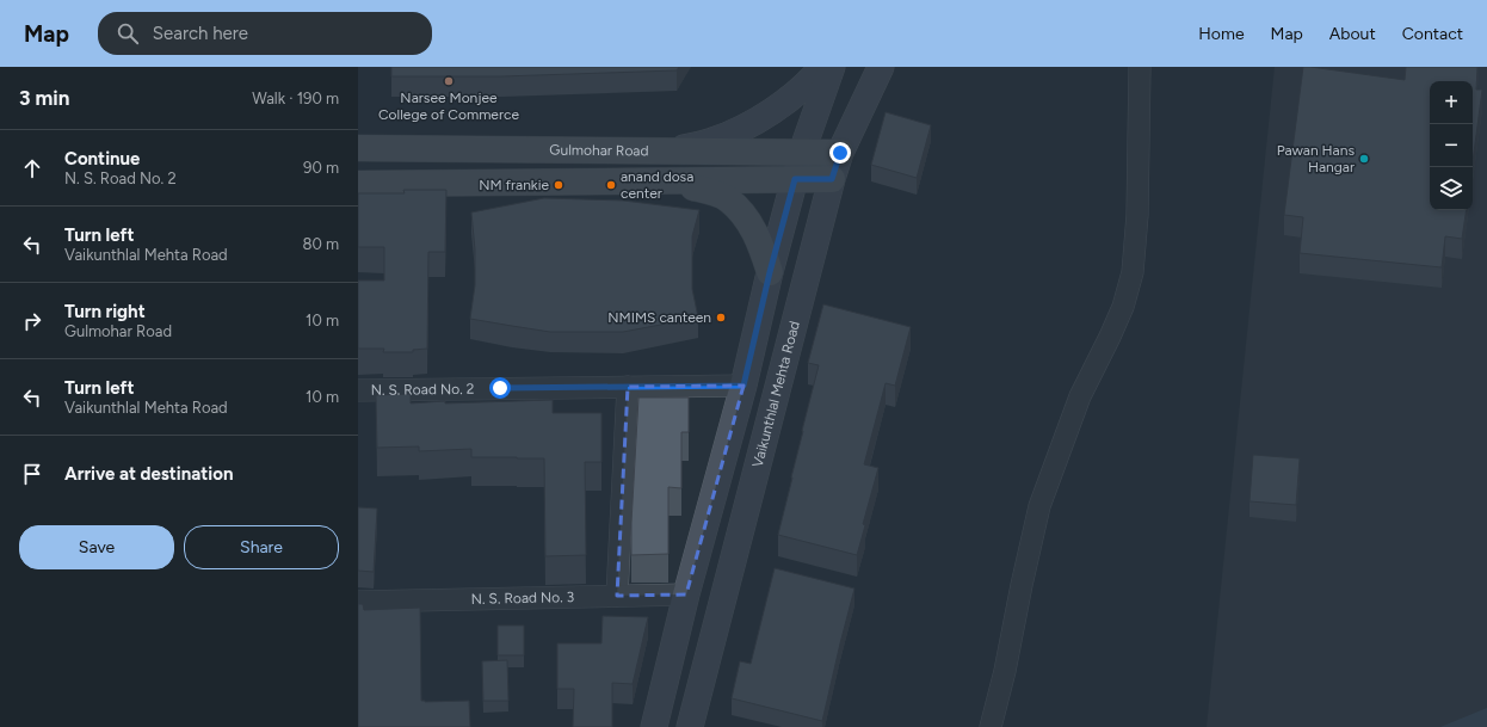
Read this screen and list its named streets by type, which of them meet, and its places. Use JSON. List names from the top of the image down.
{
  "streets": {
    "main road": ["Gulmohar Road", "Vaikunthlal Mehta Road"],
    "street": ["N. S. Road No. 2", "N. S. Road No. 3"]
  },
  "crossings": [
    ["Gulmohar Road", "Vaikunthlal Mehta Road"]
  ],
  "places": [
    "Narsee Monjee College of Commerce",
    "Pawan Hans Hangar",
    "NM frankie",
    "anand dosa center",
    "NMIMS canteen"
  ],
  "page": {
    "header": "Map",
    "search": "Search here",
    "nav": [
      "Home",
      "Map",
      "About",
      "Contact"
    ],
    "heading": ["3 min", "Walk · 190 m"],
    "map_buttons": ["+", "−"],
    "list": [
      ["Continue", "N. S. Road No. 2", "90 m"],
      ["Turn left", "Vaikunthlal Mehta Road", "80 m"],
      ["Turn right", "Gulmohar Road", "10 m"],
      ["Turn left", "Vaikunthlal Mehta Road", "10 m"],
      "Arrive at destination"
    ],
    "buttons": ["Save", "Share"]
  }
}
